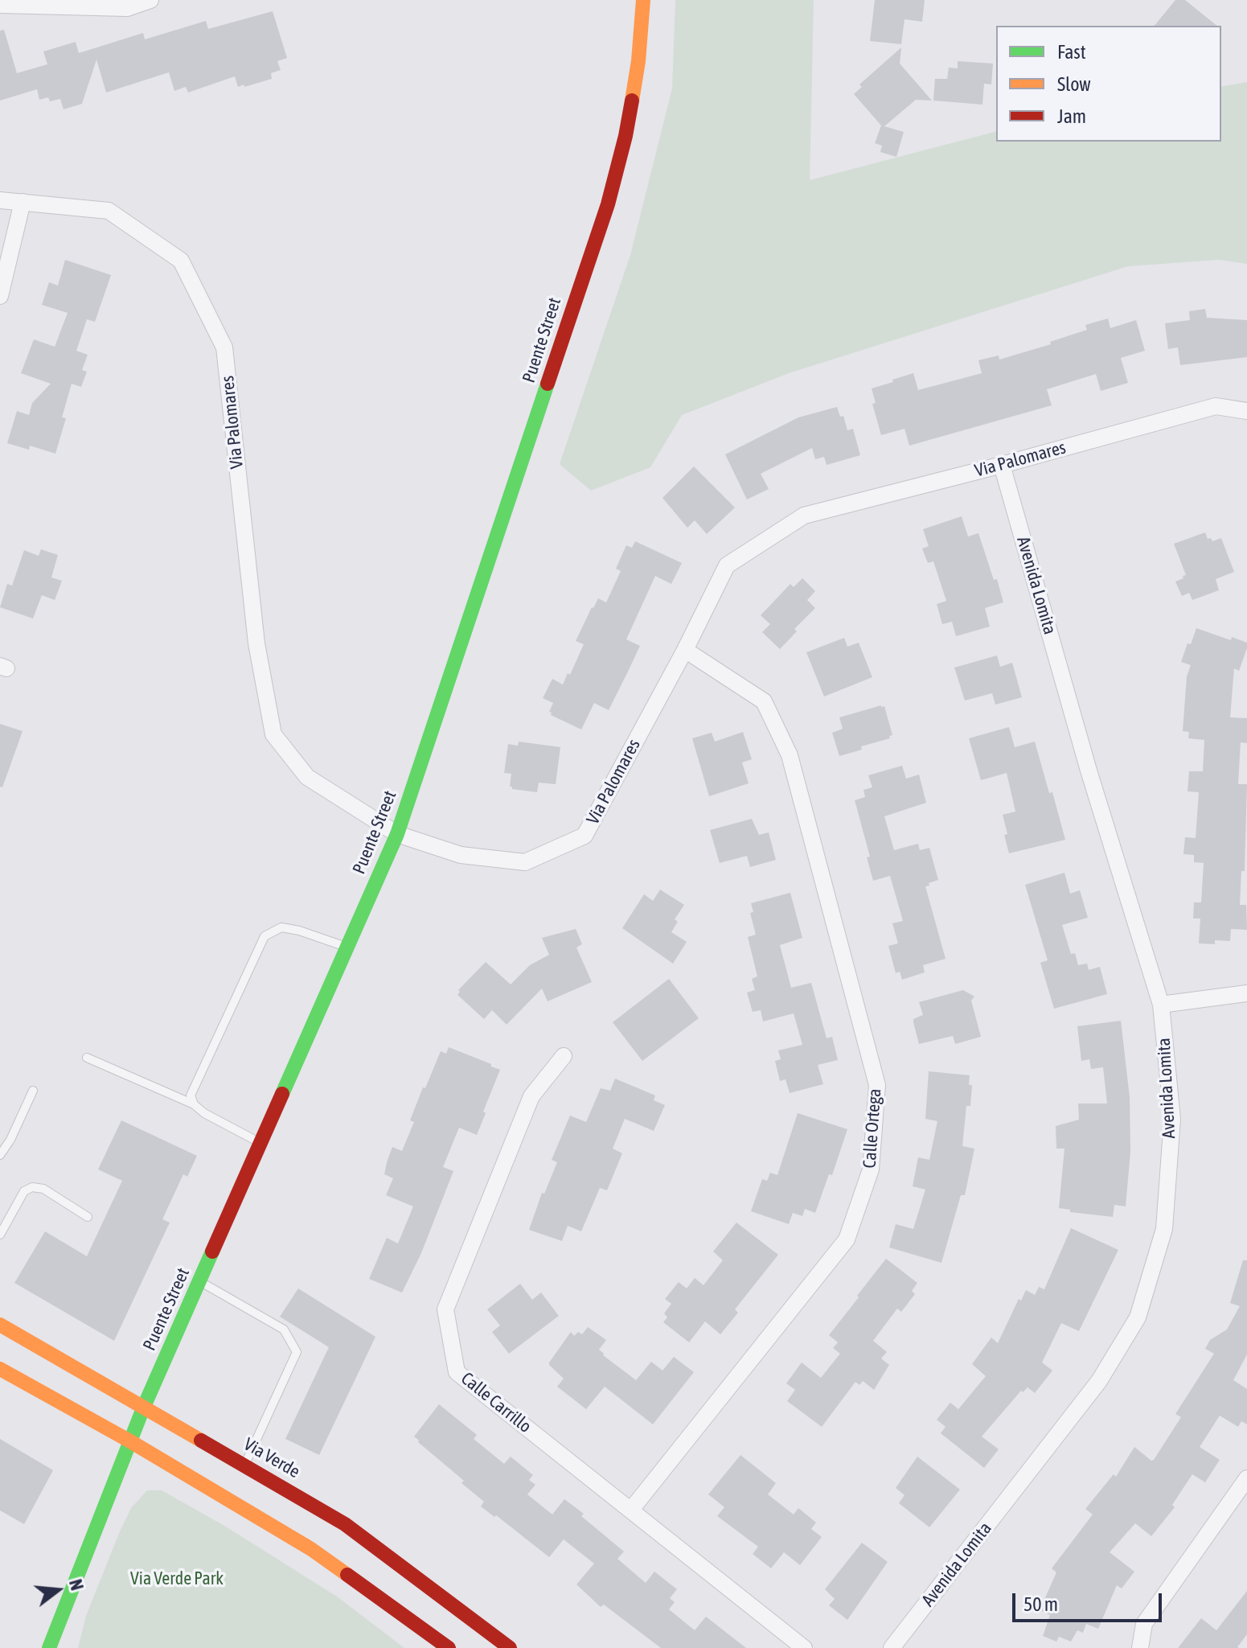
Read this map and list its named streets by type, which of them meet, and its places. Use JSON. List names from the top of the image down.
{
  "streets": {
    "street": [
      "Puente Street",
      "Via Palomares",
      "Avenida Lomita",
      "Calle Ortega",
      "Calle Carrillo",
      "Via Verde"
    ]
  },
  "crossings": [
    ["Puente Street", "Via Palomares"],
    ["Puente Street", "Via Verde"],
    ["Via Palomares", "Avenida Lomita"],
    ["Via Palomares", "Calle Ortega"],
    ["Calle Ortega", "Calle Carrillo"]
  ],
  "parks": ["Via Verde Park"],
  "legend": ["Fast", "Slow", "Jam"],
  "scale_bar": "50 m",
  "north": "right"
}
